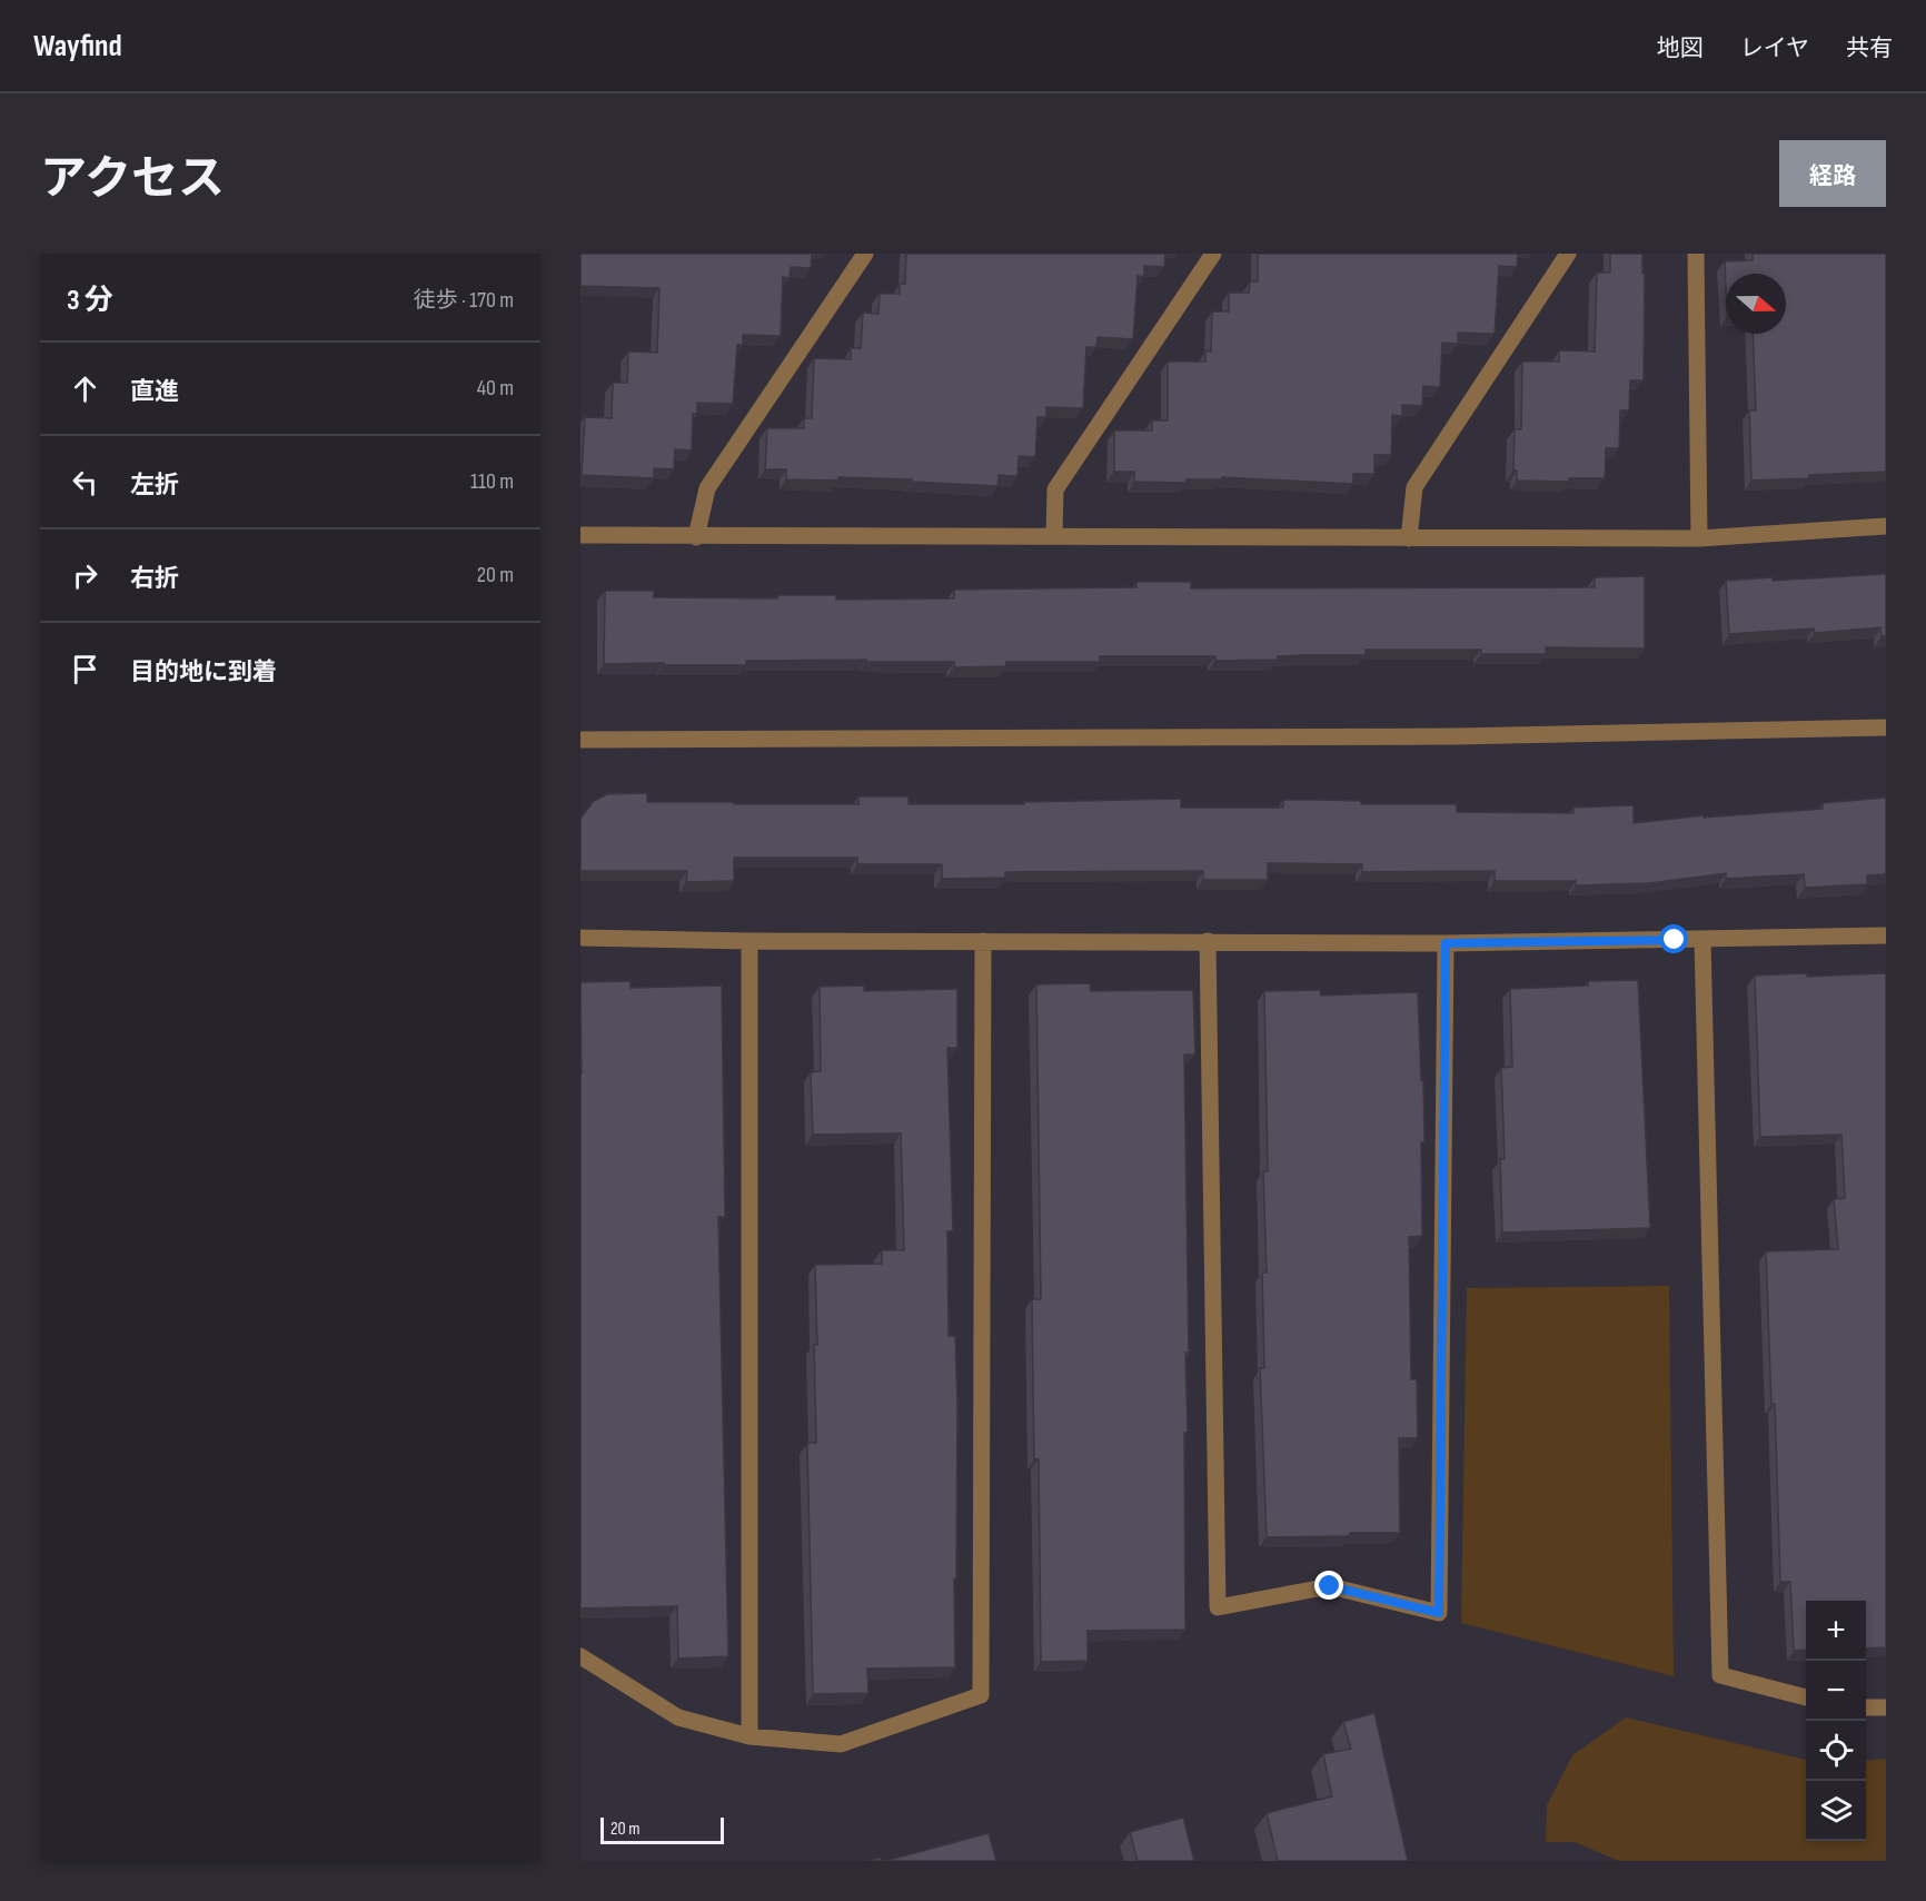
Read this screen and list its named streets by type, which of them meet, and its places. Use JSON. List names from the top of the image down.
{
  "scale_bar": "20 m",
  "north": "right",
  "page": {
    "header": "Wayfind",
    "nav": ["地図", "レイヤ", "共有"],
    "title": "アクセス",
    "buttons": "経路",
    "heading": ["3 分", "徒歩 · 170 m"],
    "list": [
      ["直進", "40 m"],
      ["左折", "110 m"],
      ["右折", "20 m"],
      "目的地に到着"
    ],
    "map_buttons": ["+", "−"],
    "scale": "20 m"
  }
}
